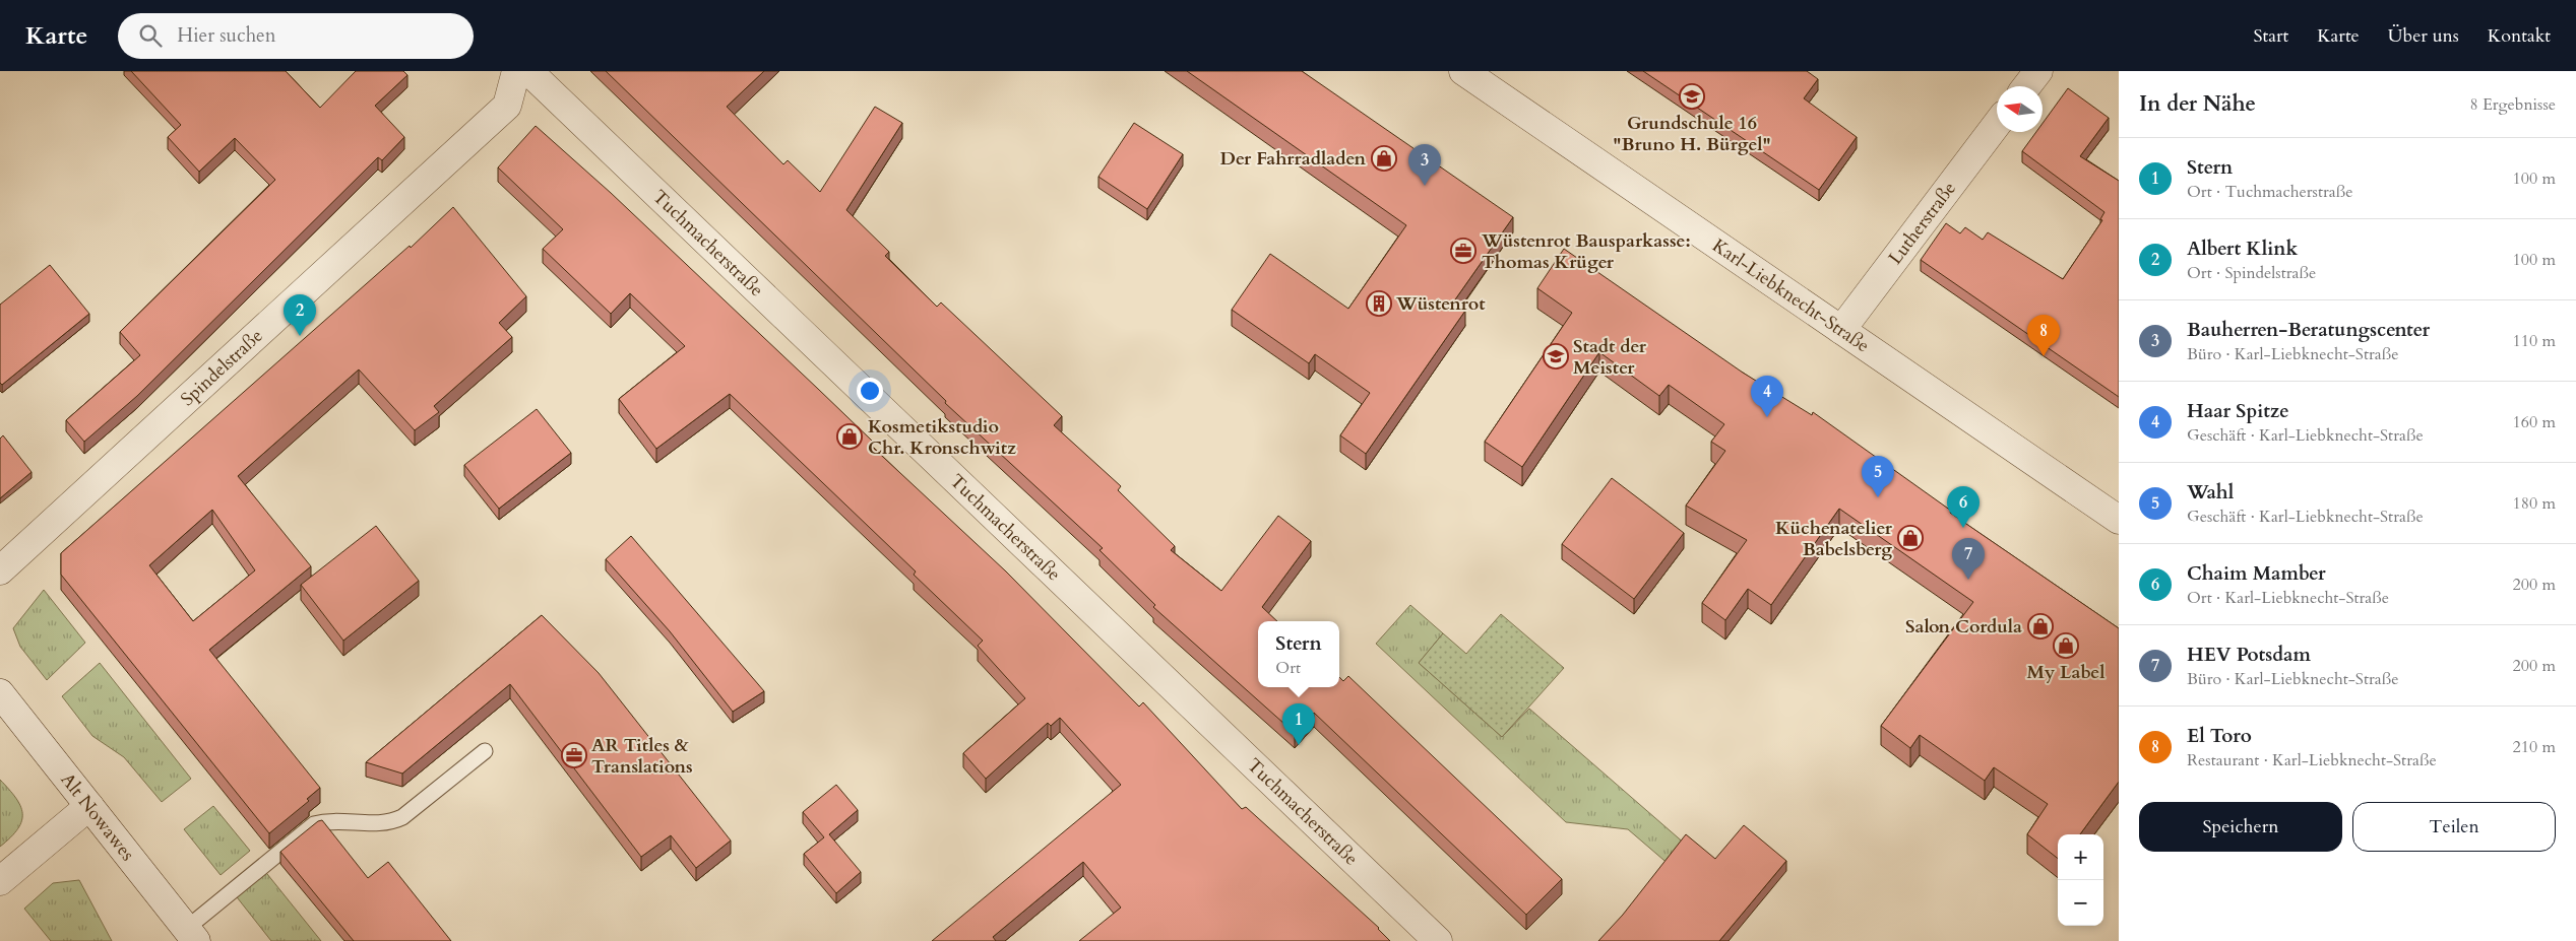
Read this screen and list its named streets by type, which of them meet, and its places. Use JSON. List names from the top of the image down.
{
  "streets": {
    "street": [
      "Lutherstraße",
      "Tuchmacherstraße",
      "Karl-Liebknecht-Straße",
      "Spindelstraße",
      "Alt Nowawes"
    ]
  },
  "crossings": [
    ["Lutherstraße", "Karl-Liebknecht-Straße"]
  ],
  "places": {
    "school or university": ["Grundschule 16 \"Bruno H. Bürgel\"", "Stadt der Meister"],
    "shop": [
      "Der Fahrradladen",
      "Kosmetikstudio Chr. Kronschwitz",
      "Küchenatelier Babelsberg",
      "Salon Cordula",
      "My Label"
    ],
    "office": ["Wüstenrot Bausparkasse: Thomas Krüger", "AR Titles & Translations"],
    "building": ["Wüstenrot"]
  },
  "north": "left",
  "page": {
    "header": "Karte",
    "search": "Hier suchen",
    "nav": [
      "Start",
      "Karte",
      "Über uns",
      "Kontakt"
    ],
    "heading": ["In der Nähe", "8 Ergebnisse"],
    "list": [
      {
        "mark": "1",
        "name": "Stern",
        "note": "Ort · Tuchmacherstraße",
        "value": "100 m"
      },
      {
        "mark": "2",
        "name": "Albert Klink",
        "note": "Ort · Spindelstraße",
        "value": "100 m"
      },
      {
        "mark": "3",
        "name": "Bauherren-Beratungscenter",
        "note": "Büro · Karl-Liebknecht-Straße",
        "value": "110 m"
      },
      {
        "mark": "4",
        "name": "Haar Spitze",
        "note": "Geschäft · Karl-Liebknecht-Straße",
        "value": "160 m"
      },
      {
        "mark": "5",
        "name": "Wahl",
        "note": "Geschäft · Karl-Liebknecht-Straße",
        "value": "180 m"
      },
      {
        "mark": "6",
        "name": "Chaim Mamber",
        "note": "Ort · Karl-Liebknecht-Straße",
        "value": "200 m"
      },
      {
        "mark": "7",
        "name": "HEV Potsdam",
        "note": "Büro · Karl-Liebknecht-Straße",
        "value": "200 m"
      },
      {
        "mark": "8",
        "name": "El Toro",
        "note": "Restaurant · Karl-Liebknecht-Straße",
        "value": "210 m"
      }
    ],
    "pins": [
      "3",
      "2",
      "8",
      "4",
      "5",
      "6",
      "7",
      "1"
    ],
    "popup": ["Stern", "Ort"],
    "buttons": ["Speichern", "Teilen"],
    "map_buttons": ["+", "−"]
  }
}
